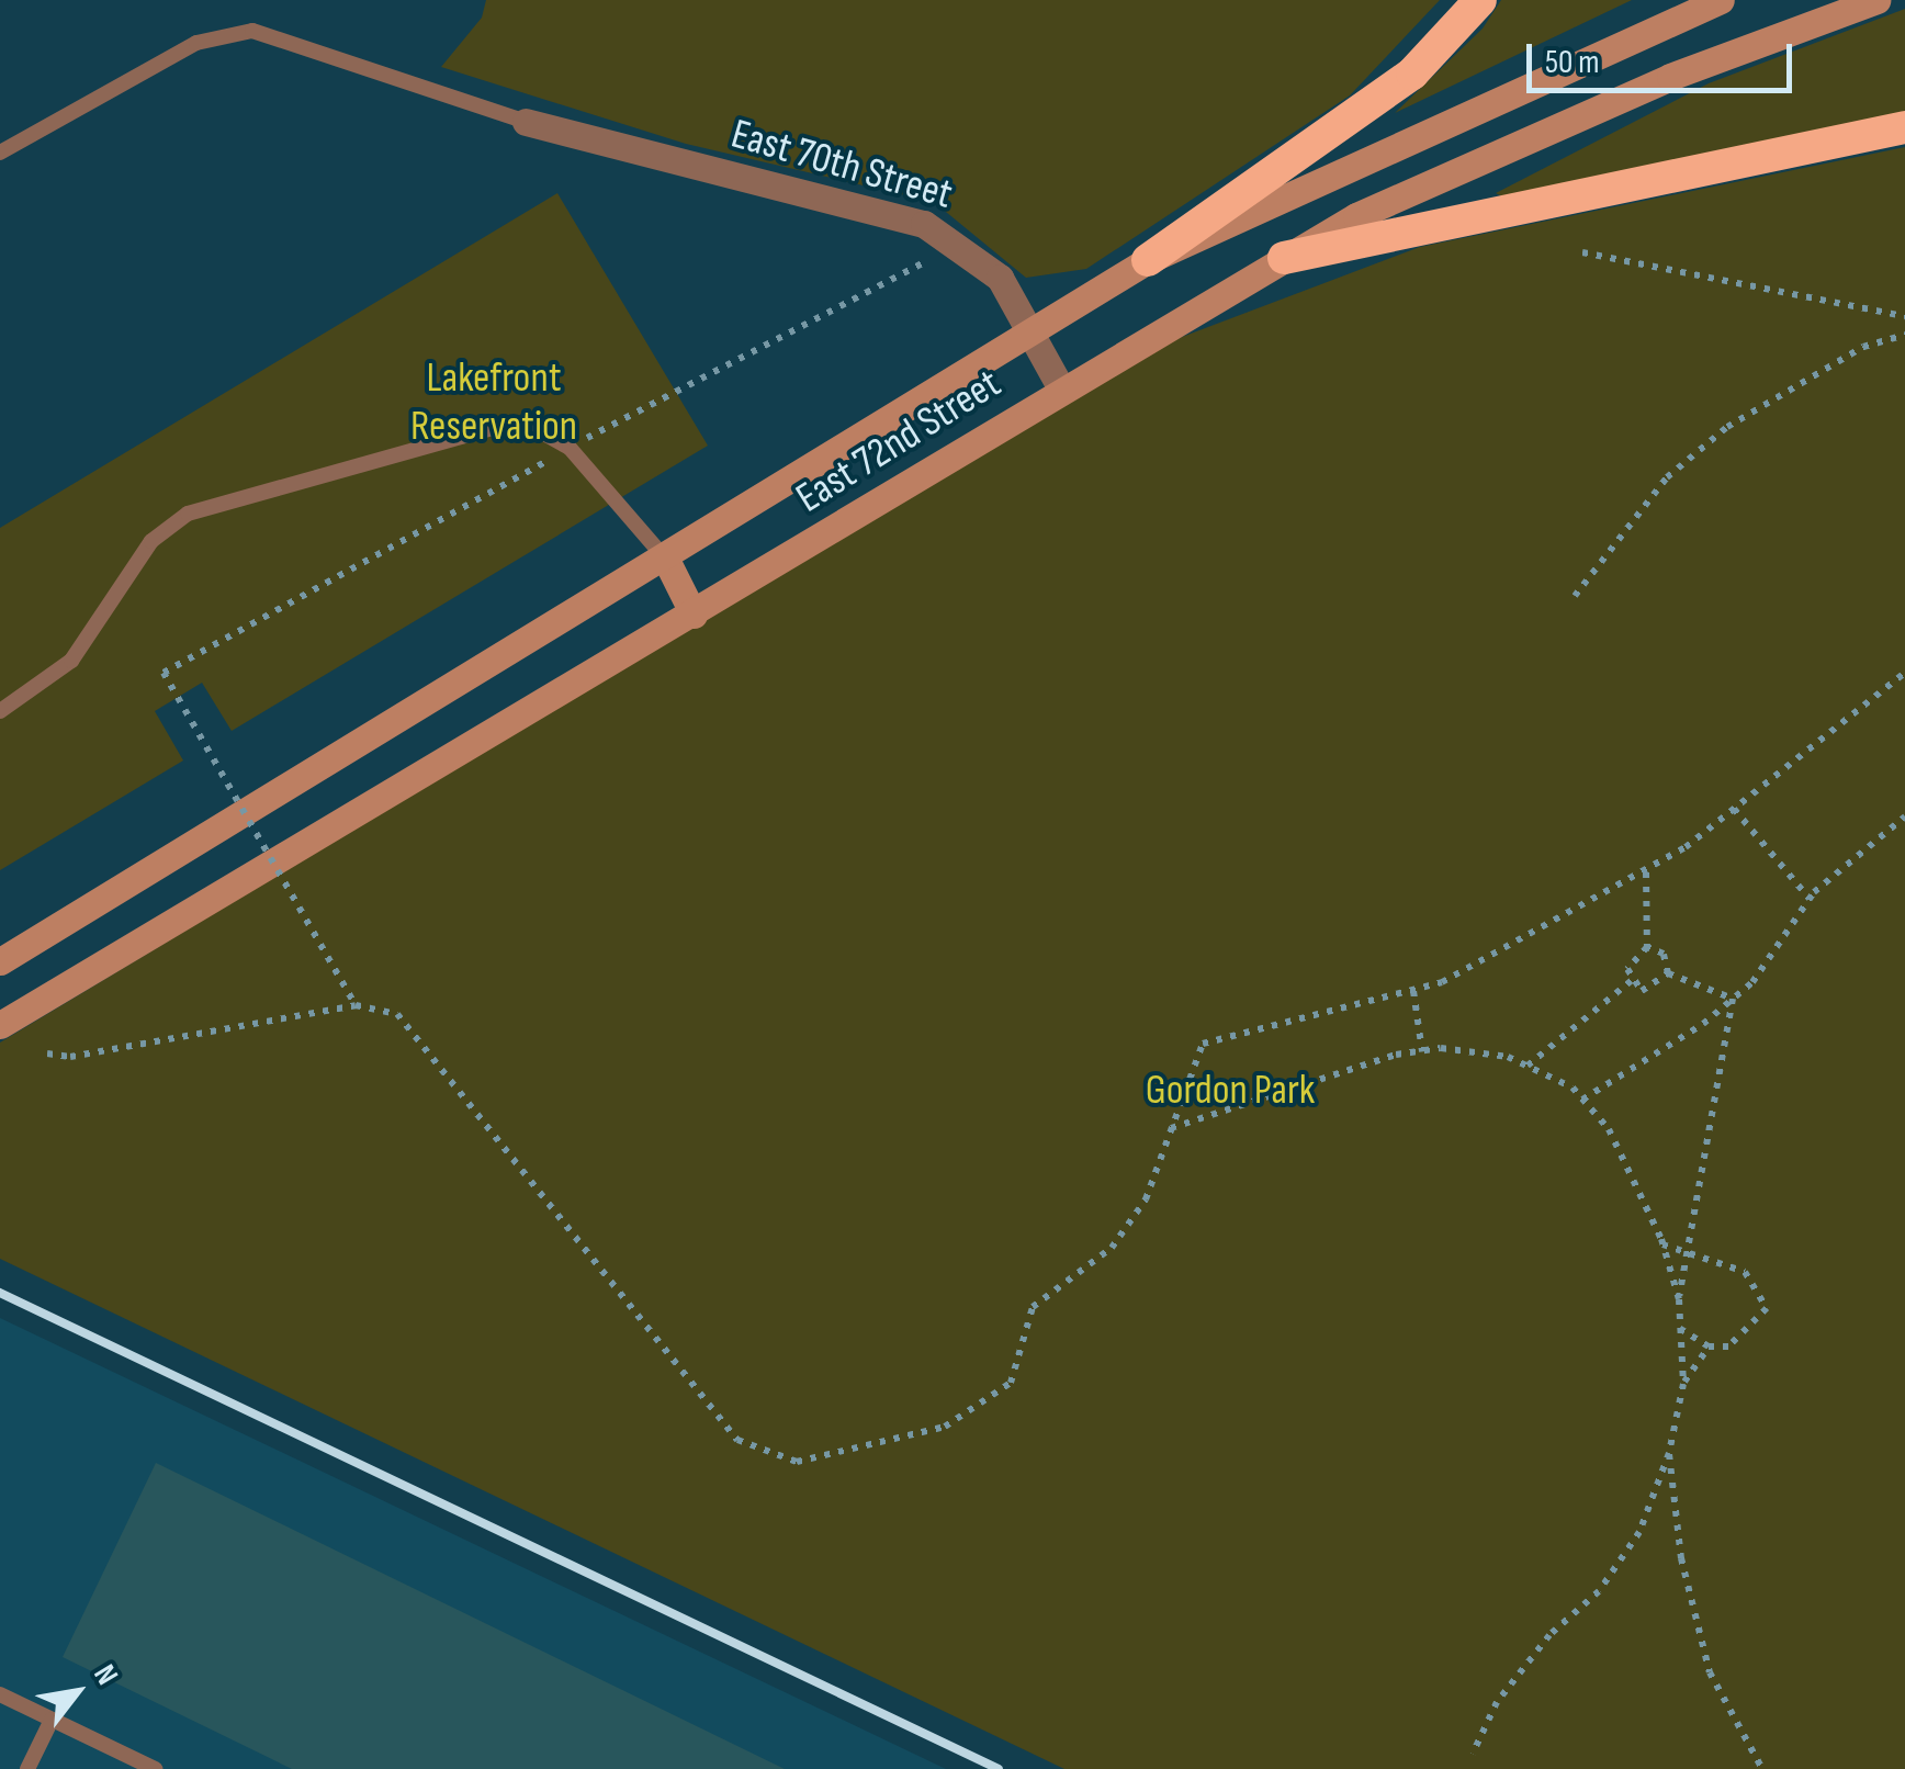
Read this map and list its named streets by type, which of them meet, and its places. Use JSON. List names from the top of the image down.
{
  "streets": {
    "main road": ["East 72nd Street"],
    "street": ["East 70th Street"]
  },
  "crossings": [
    ["East 70th Street", "East 72nd Street"]
  ],
  "parks": ["Lakefront Reservation", "Gordon Park"],
  "scale_bar": "50 m",
  "north": "top right"
}
